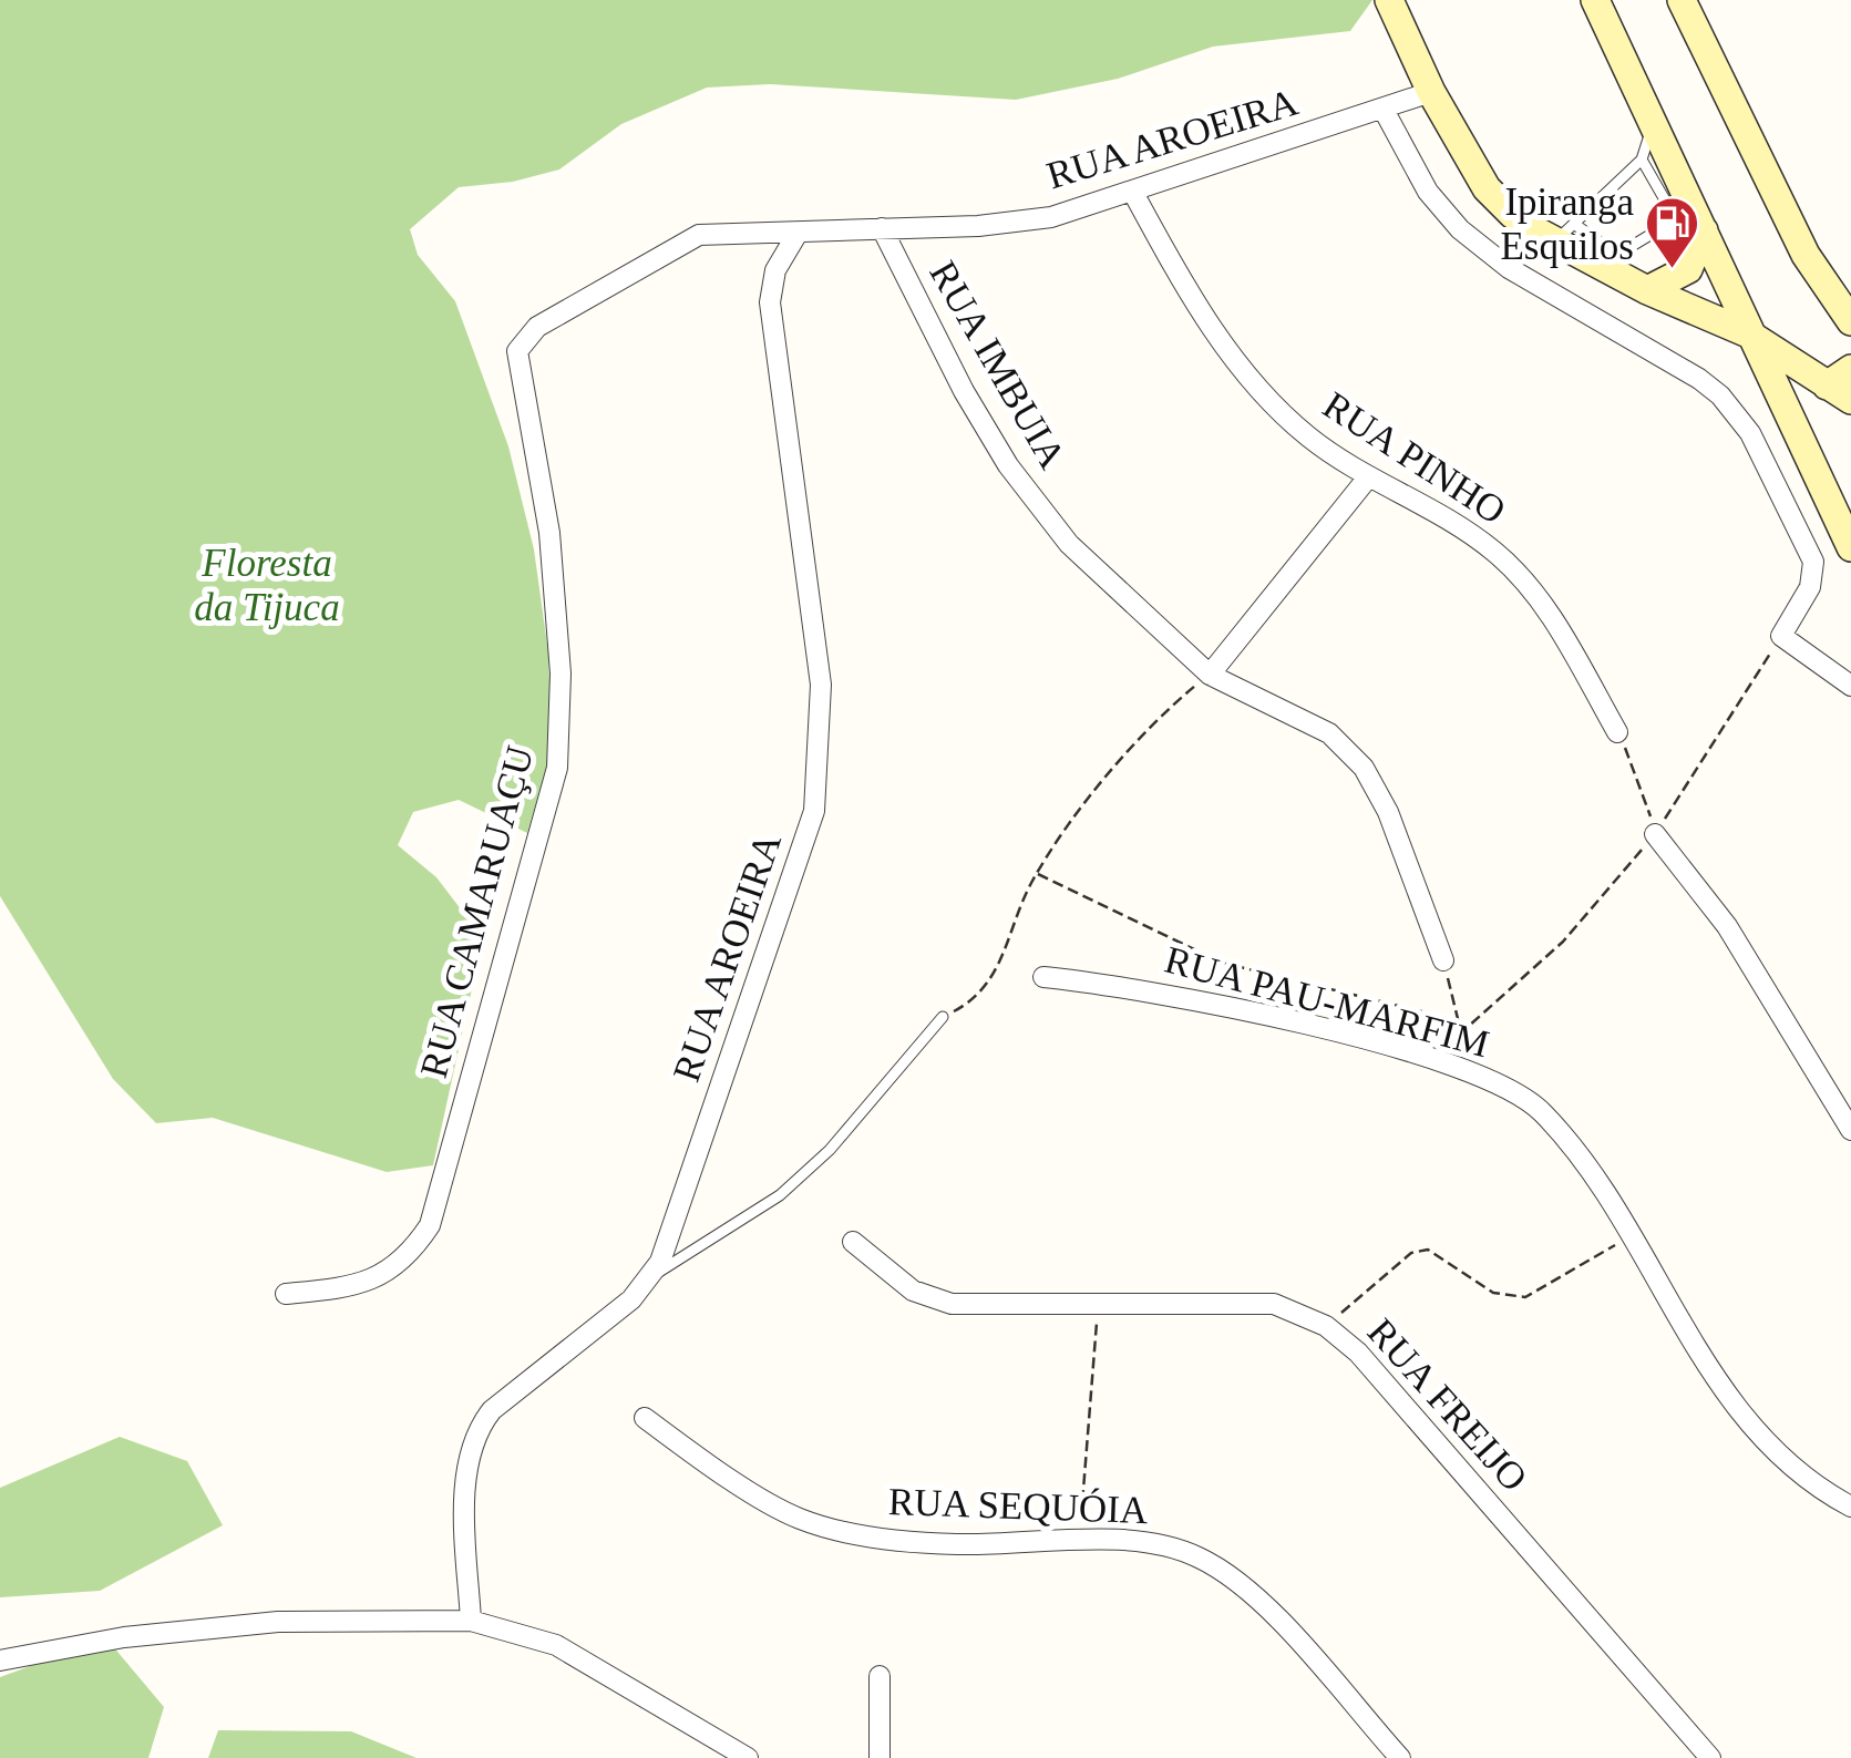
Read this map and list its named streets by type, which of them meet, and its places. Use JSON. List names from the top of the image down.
{
  "streets": {
    "street": [
      "RUA AROEIRA",
      "RUA IMBUIA",
      "RUA PINHO",
      "RUA CAMARUAÇU",
      "RUA PAU-MARFIM",
      "RUA FREIJO",
      "RUA SEQUÓIA"
    ]
  },
  "crossings": [
    ["RUA AROEIRA", "RUA IMBUIA"],
    ["RUA AROEIRA", "RUA PINHO"],
    ["RUA AROEIRA", "RUA CAMARUAÇU"]
  ],
  "parks": ["Floresta da Tijuca"],
  "places": {
    "fuel station": ["Ipiranga Esquilos"]
  }
}
